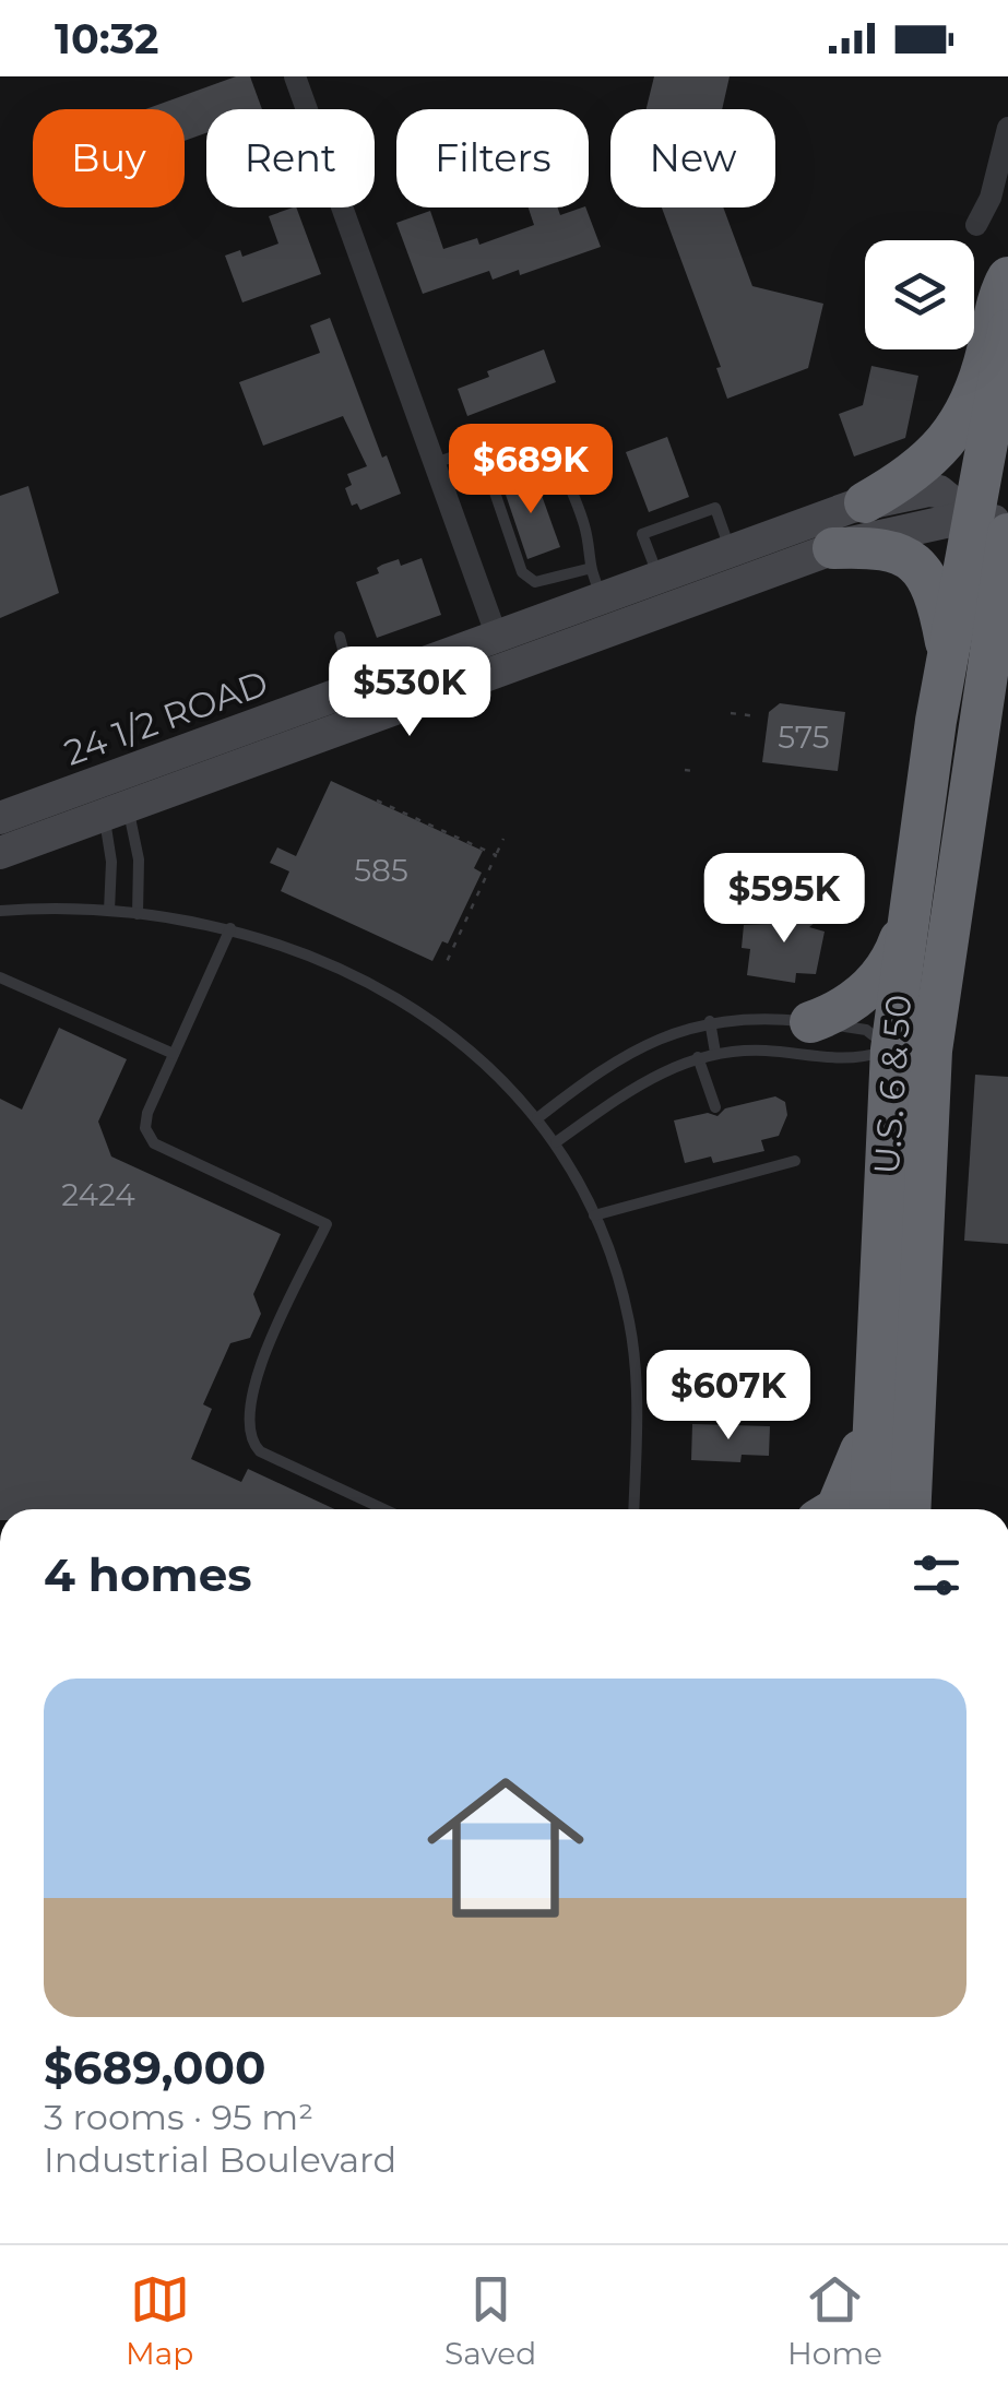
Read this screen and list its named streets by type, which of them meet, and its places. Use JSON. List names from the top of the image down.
{
  "streets": {
    "highway": ["U.S. 6 & 50"],
    "main road": ["24 1/2 ROAD"]
  },
  "crossings": [
    ["24 1/2 ROAD", "U.S. 6 & 50"]
  ],
  "house_numbers": ["575", "585", "2424"],
  "page": {
    "status": "10:32",
    "chip": [
      "Buy",
      "Rent",
      "Filters",
      "New"
    ],
    "price": [
      "$689K",
      "$530K",
      "$595K",
      "$607K"
    ],
    "heading": "4 homes",
    "list": [
      {
        "name": "$689,000",
        "note": "3 rooms · 95 m² · Industrial Boulevard"
      }
    ],
    "tabs": ["Map", "Saved", "Home"]
  }
}
